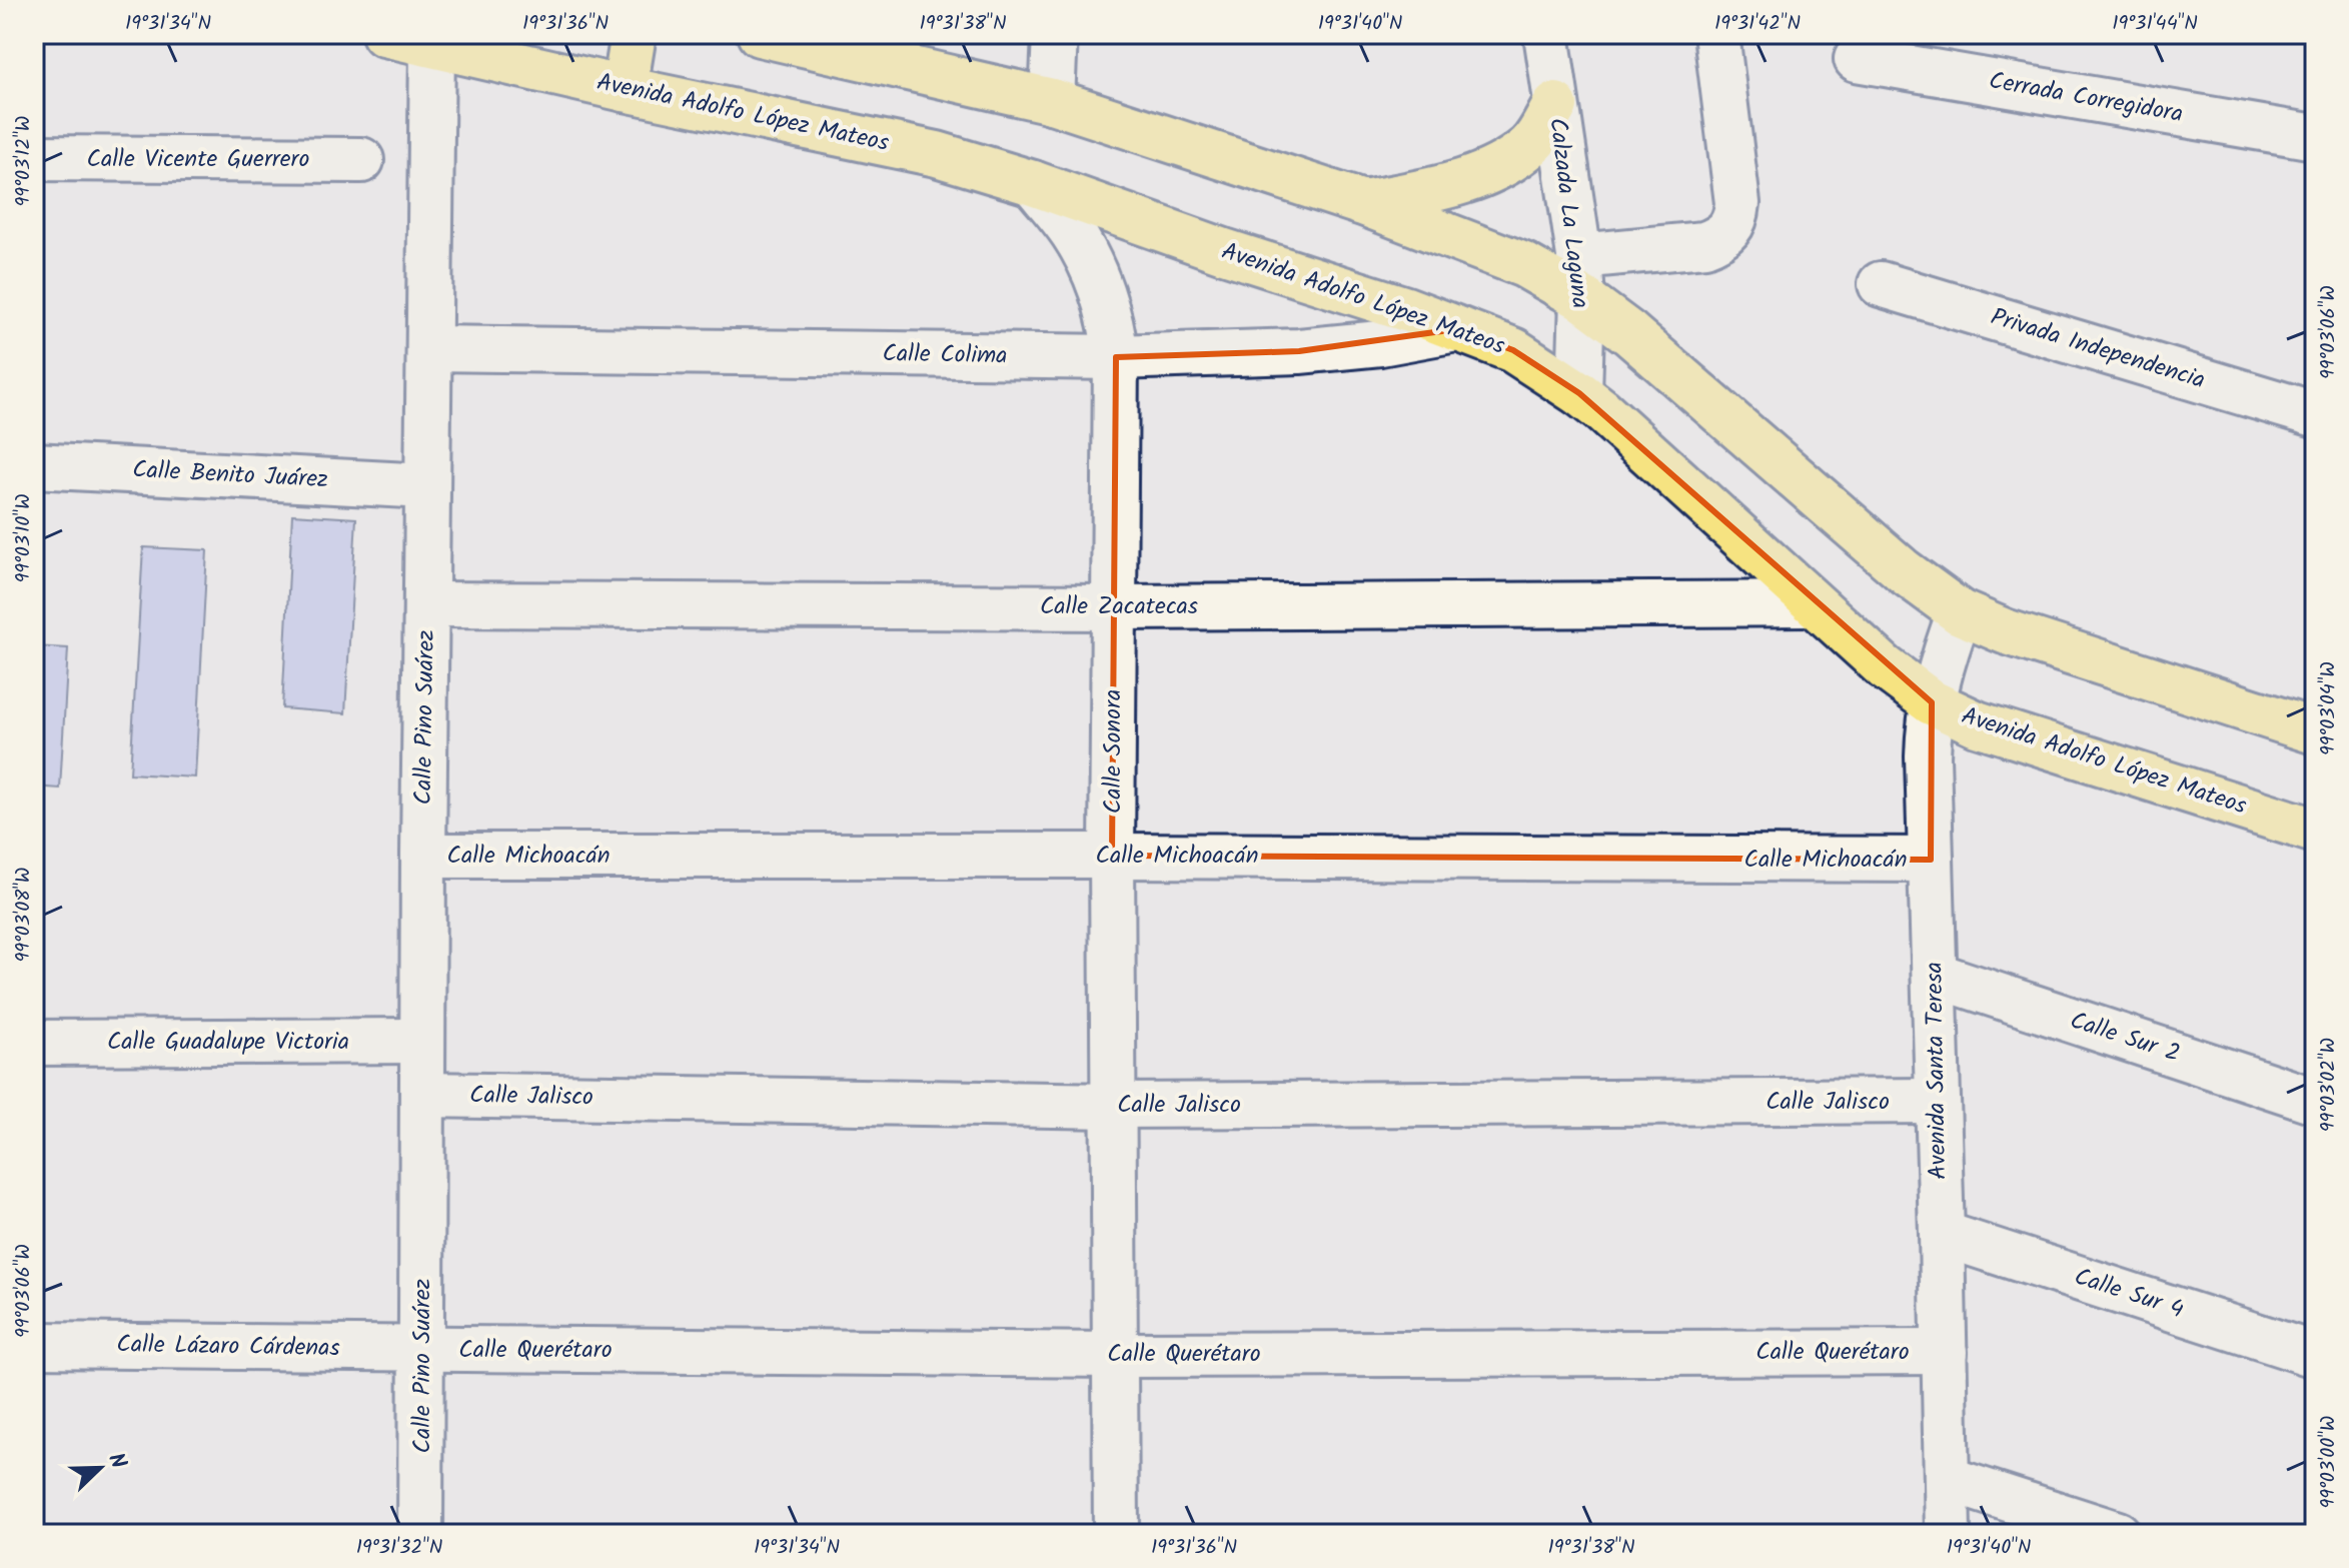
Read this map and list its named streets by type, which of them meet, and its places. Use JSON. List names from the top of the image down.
{
  "streets": {
    "main road": ["Avenida Adolfo López Mateos"],
    "street": [
      "Cerrada Corregidora",
      "Calle Vicente Guerrero",
      "Calzada La Laguna",
      "Privada Independencia",
      "Calle Colima",
      "Calle Benito Juárez",
      "Calle Zacatecas",
      "Calle Pino Suárez",
      "Calle Sonora",
      "Calle Michoacán",
      "Calle Sur 2",
      "Calle Guadalupe Victoria",
      "Avenida Santa Teresa",
      "Calle Jalisco",
      "Calle Sur 4",
      "Calle Lázaro Cárdenas",
      "Calle Querétaro"
    ]
  },
  "crossings": [
    ["Avenida Adolfo López Mateos", "Calzada La Laguna"],
    ["Avenida Adolfo López Mateos", "Calle Colima"],
    ["Avenida Adolfo López Mateos", "Calle Zacatecas"],
    ["Avenida Adolfo López Mateos", "Calle Pino Suárez"],
    ["Avenida Adolfo López Mateos", "Calle Sonora"],
    ["Avenida Adolfo López Mateos", "Avenida Santa Teresa"],
    ["Calle Colima", "Calle Pino Suárez"],
    ["Calle Colima", "Calle Sonora"],
    ["Calle Benito Juárez", "Calle Pino Suárez"],
    ["Calle Zacatecas", "Calle Pino Suárez"],
    ["Calle Zacatecas", "Calle Sonora"],
    ["Calle Pino Suárez", "Calle Michoacán"],
    ["Calle Pino Suárez", "Calle Guadalupe Victoria"],
    ["Calle Pino Suárez", "Calle Jalisco"],
    ["Calle Pino Suárez", "Calle Lázaro Cárdenas"],
    ["Calle Pino Suárez", "Calle Querétaro"],
    ["Calle Sonora", "Calle Michoacán"],
    ["Calle Sonora", "Calle Jalisco"],
    ["Calle Sonora", "Calle Querétaro"],
    ["Calle Michoacán", "Avenida Santa Teresa"],
    ["Calle Sur 2", "Avenida Santa Teresa"],
    ["Avenida Santa Teresa", "Calle Jalisco"],
    ["Avenida Santa Teresa", "Calle Sur 4"],
    ["Avenida Santa Teresa", "Calle Querétaro"],
    ["Calle Lázaro Cárdenas", "Calle Querétaro"]
  ],
  "north": "top right",
  "coordinates": [
    "19°31'34\"N",
    "19°31'36\"N",
    "19°31'38\"N",
    "19°31'40\"N",
    "19°31'42\"N",
    "19°31'44\"N",
    "99°03'12\"W",
    "99°03'06\"W",
    "99°03'10\"W",
    "99°03'04\"W",
    "99°03'08\"W",
    "99°03'02\"W",
    "99°03'00\"W",
    "19°31'32\"N"
  ]
}
